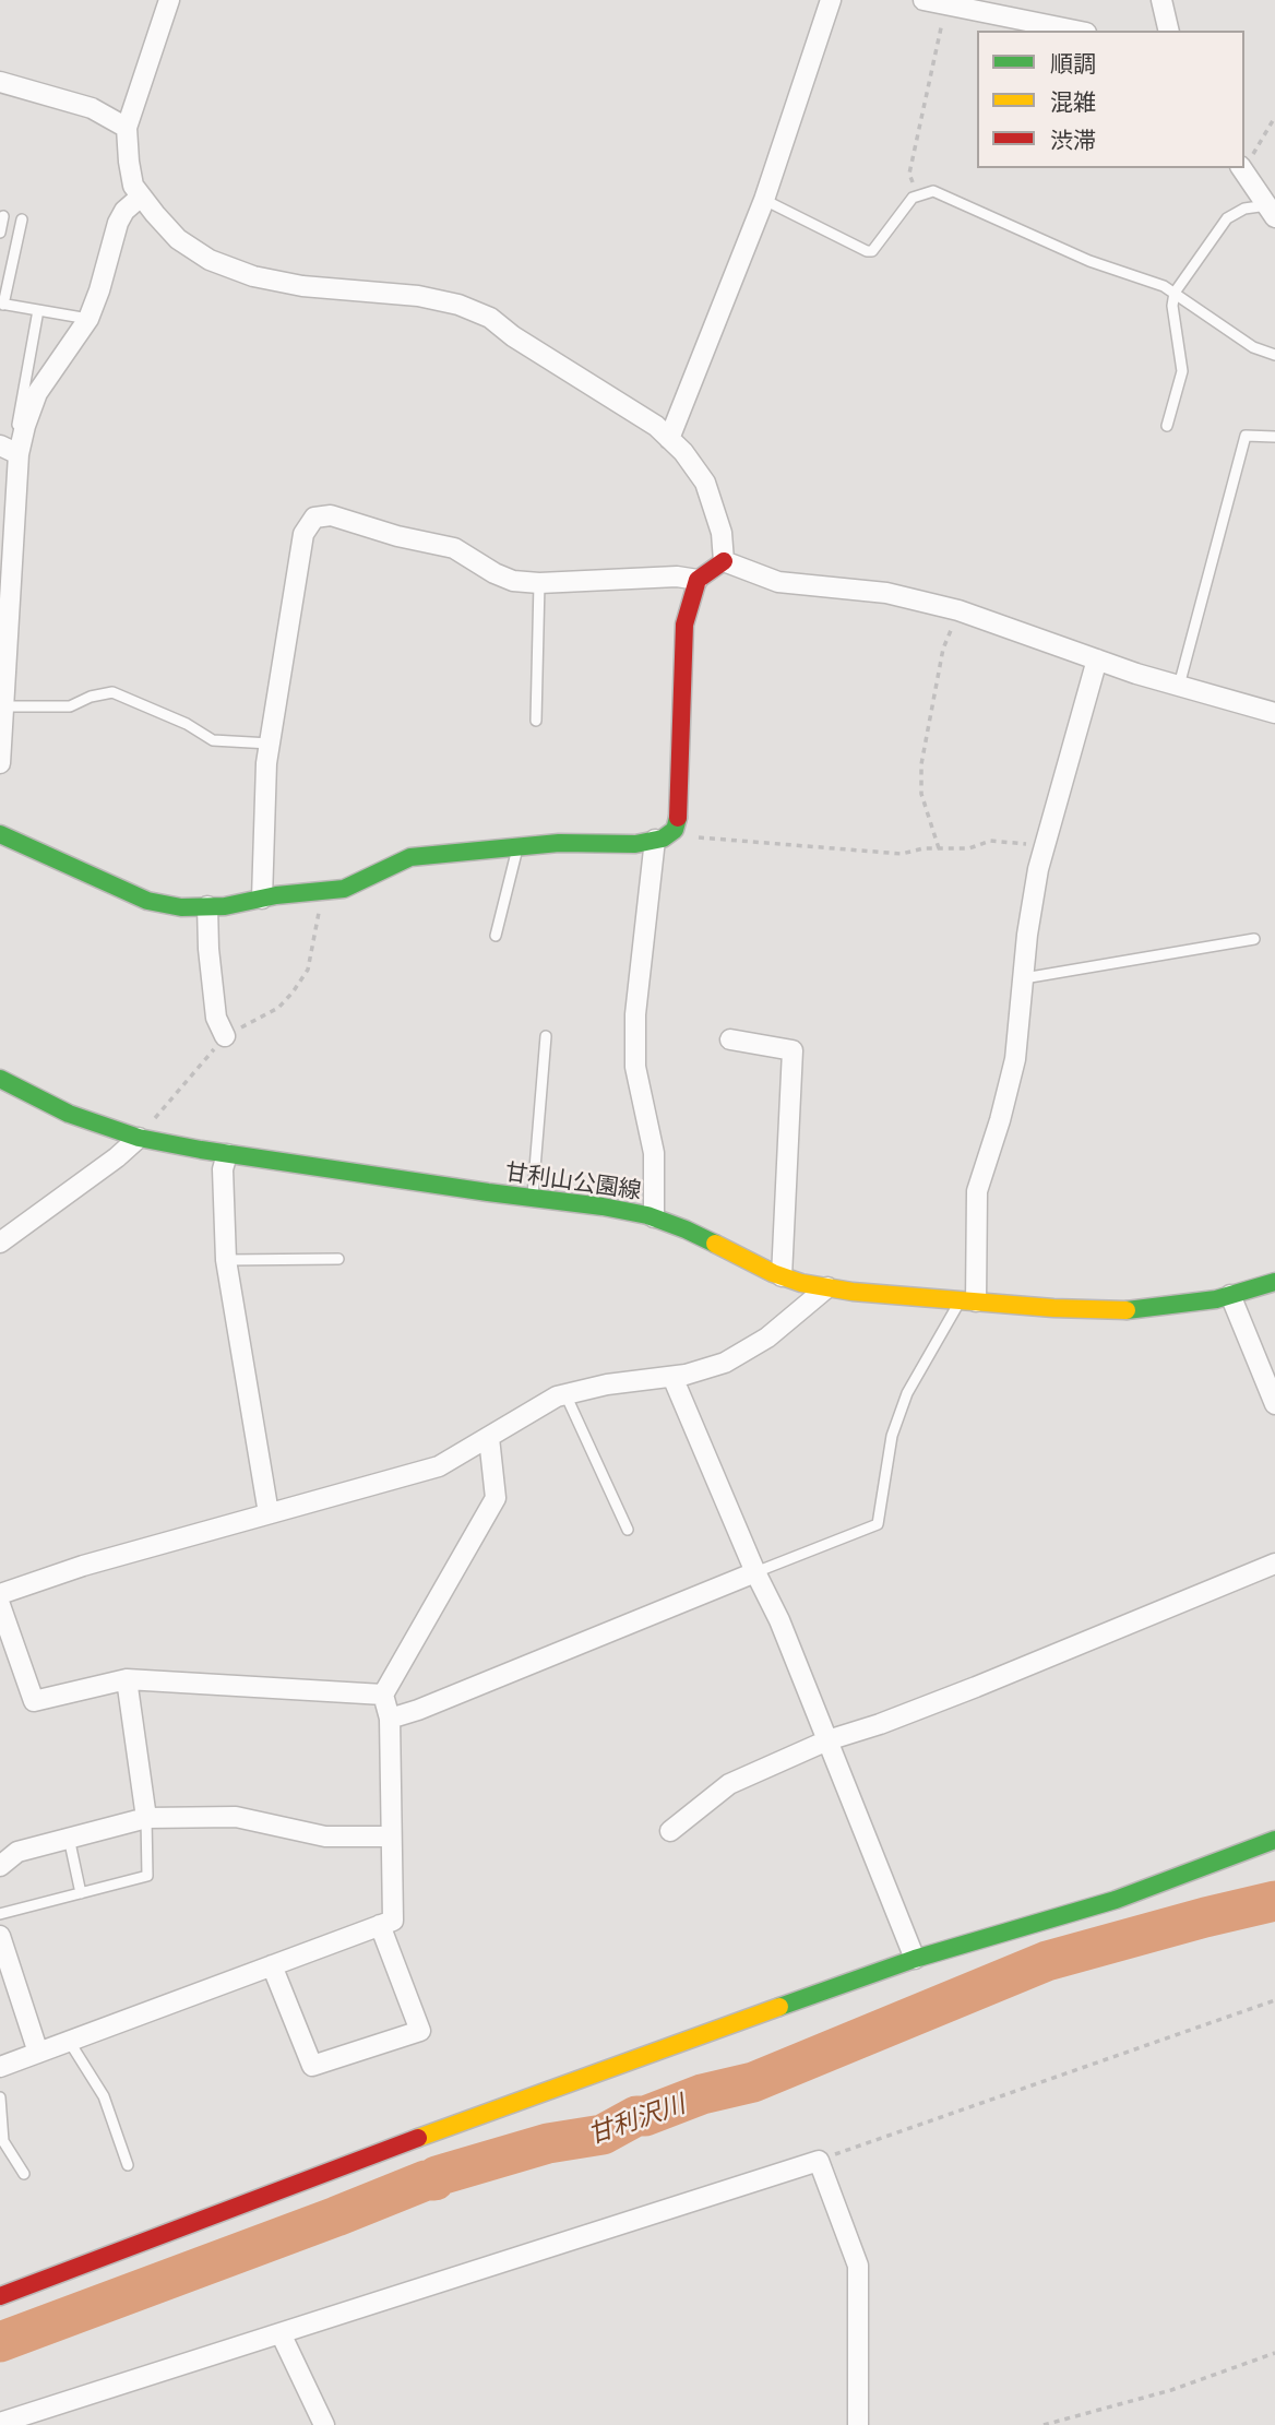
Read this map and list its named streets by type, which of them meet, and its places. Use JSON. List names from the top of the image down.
{
  "streets": {
    "street": ["甘利山公園線"]
  },
  "water": ["甘利沢川"],
  "legend": ["順調", "混雑", "渋滞"]
}
